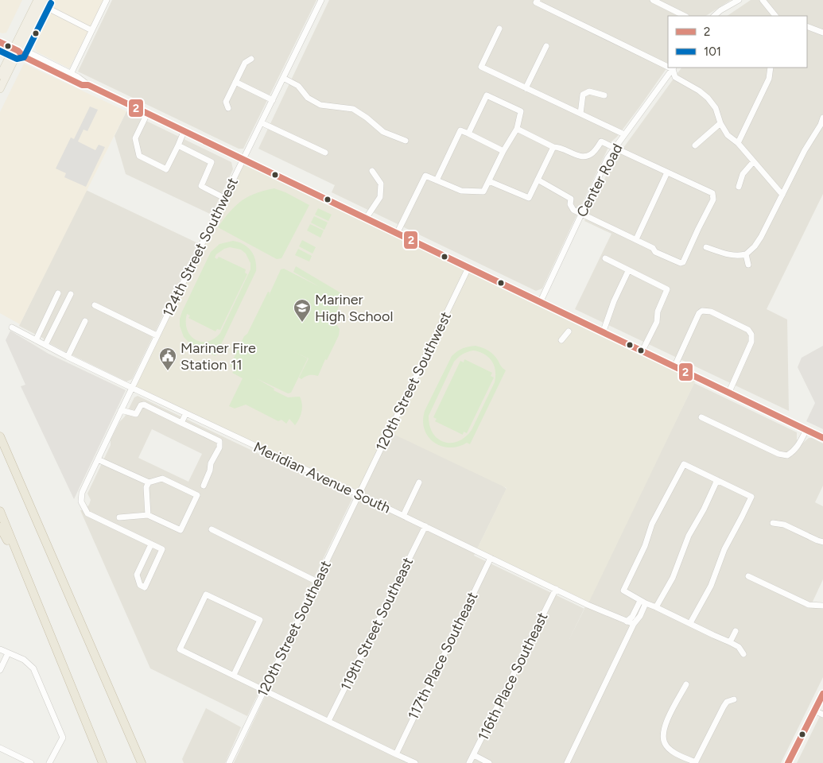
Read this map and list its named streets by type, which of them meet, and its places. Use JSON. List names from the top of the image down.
{
  "streets": {
    "street": [
      "Center Road",
      "124th Street Southwest",
      "120th Street Southwest",
      "Meridian Avenue South",
      "119th Street Southeast",
      "120th Street Southeast",
      "117th Place Southeast",
      "116th Place Southeast"
    ]
  },
  "crossings": [
    ["124th Street Southwest", "Meridian Avenue South"],
    ["120th Street Southwest", "Meridian Avenue South"],
    ["120th Street Southwest", "120th Street Southeast"],
    ["Meridian Avenue South", "119th Street Southeast"],
    ["Meridian Avenue South", "120th Street Southeast"],
    ["Meridian Avenue South", "117th Place Southeast"],
    ["Meridian Avenue South", "116th Place Southeast"]
  ],
  "places": {
    "school or university": ["Mariner High School"],
    "public building": ["Mariner Fire Station 11"]
  },
  "lines": ["transit line 101", "transit line 2"],
  "legend": ["2", "101"]
}
